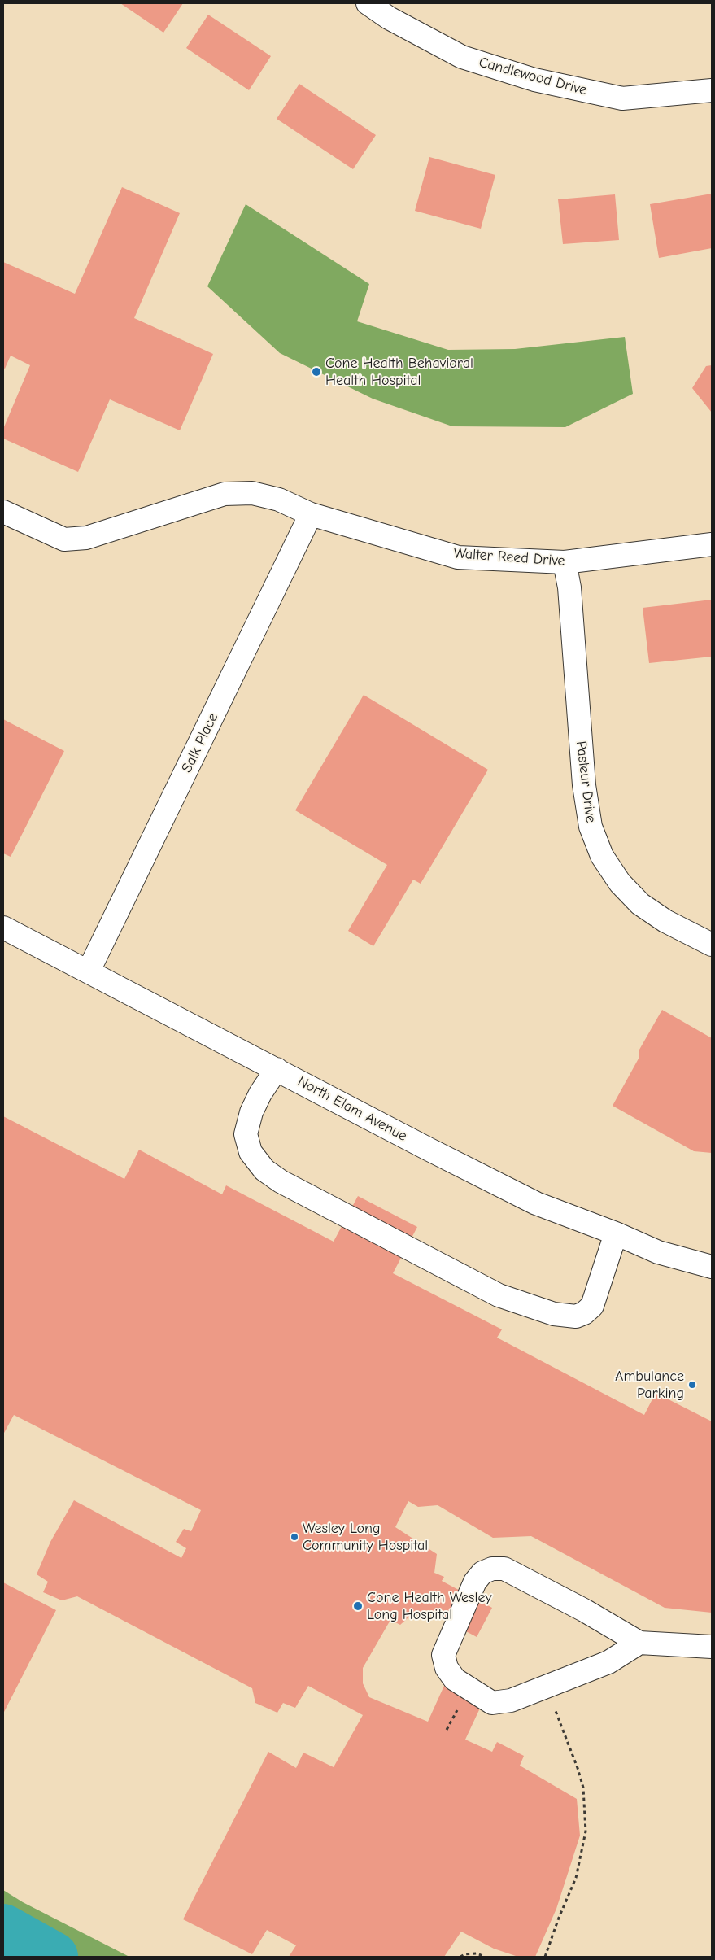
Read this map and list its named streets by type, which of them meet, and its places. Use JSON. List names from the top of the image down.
{
  "streets": {
    "street": [
      "Candlewood Drive",
      "Walter Reed Drive",
      "Salk Place",
      "Pasteur Drive",
      "North Elam Avenue"
    ]
  },
  "crossings": [
    ["Walter Reed Drive", "Salk Place"],
    ["Walter Reed Drive", "Pasteur Drive"],
    ["Salk Place", "North Elam Avenue"]
  ],
  "places": [
    "Cone Health Behavioral Health Hospital",
    "Ambulance Parking",
    "Wesley Long Community Hospital",
    "Cone Health Wesley Long Hospital"
  ]
}
